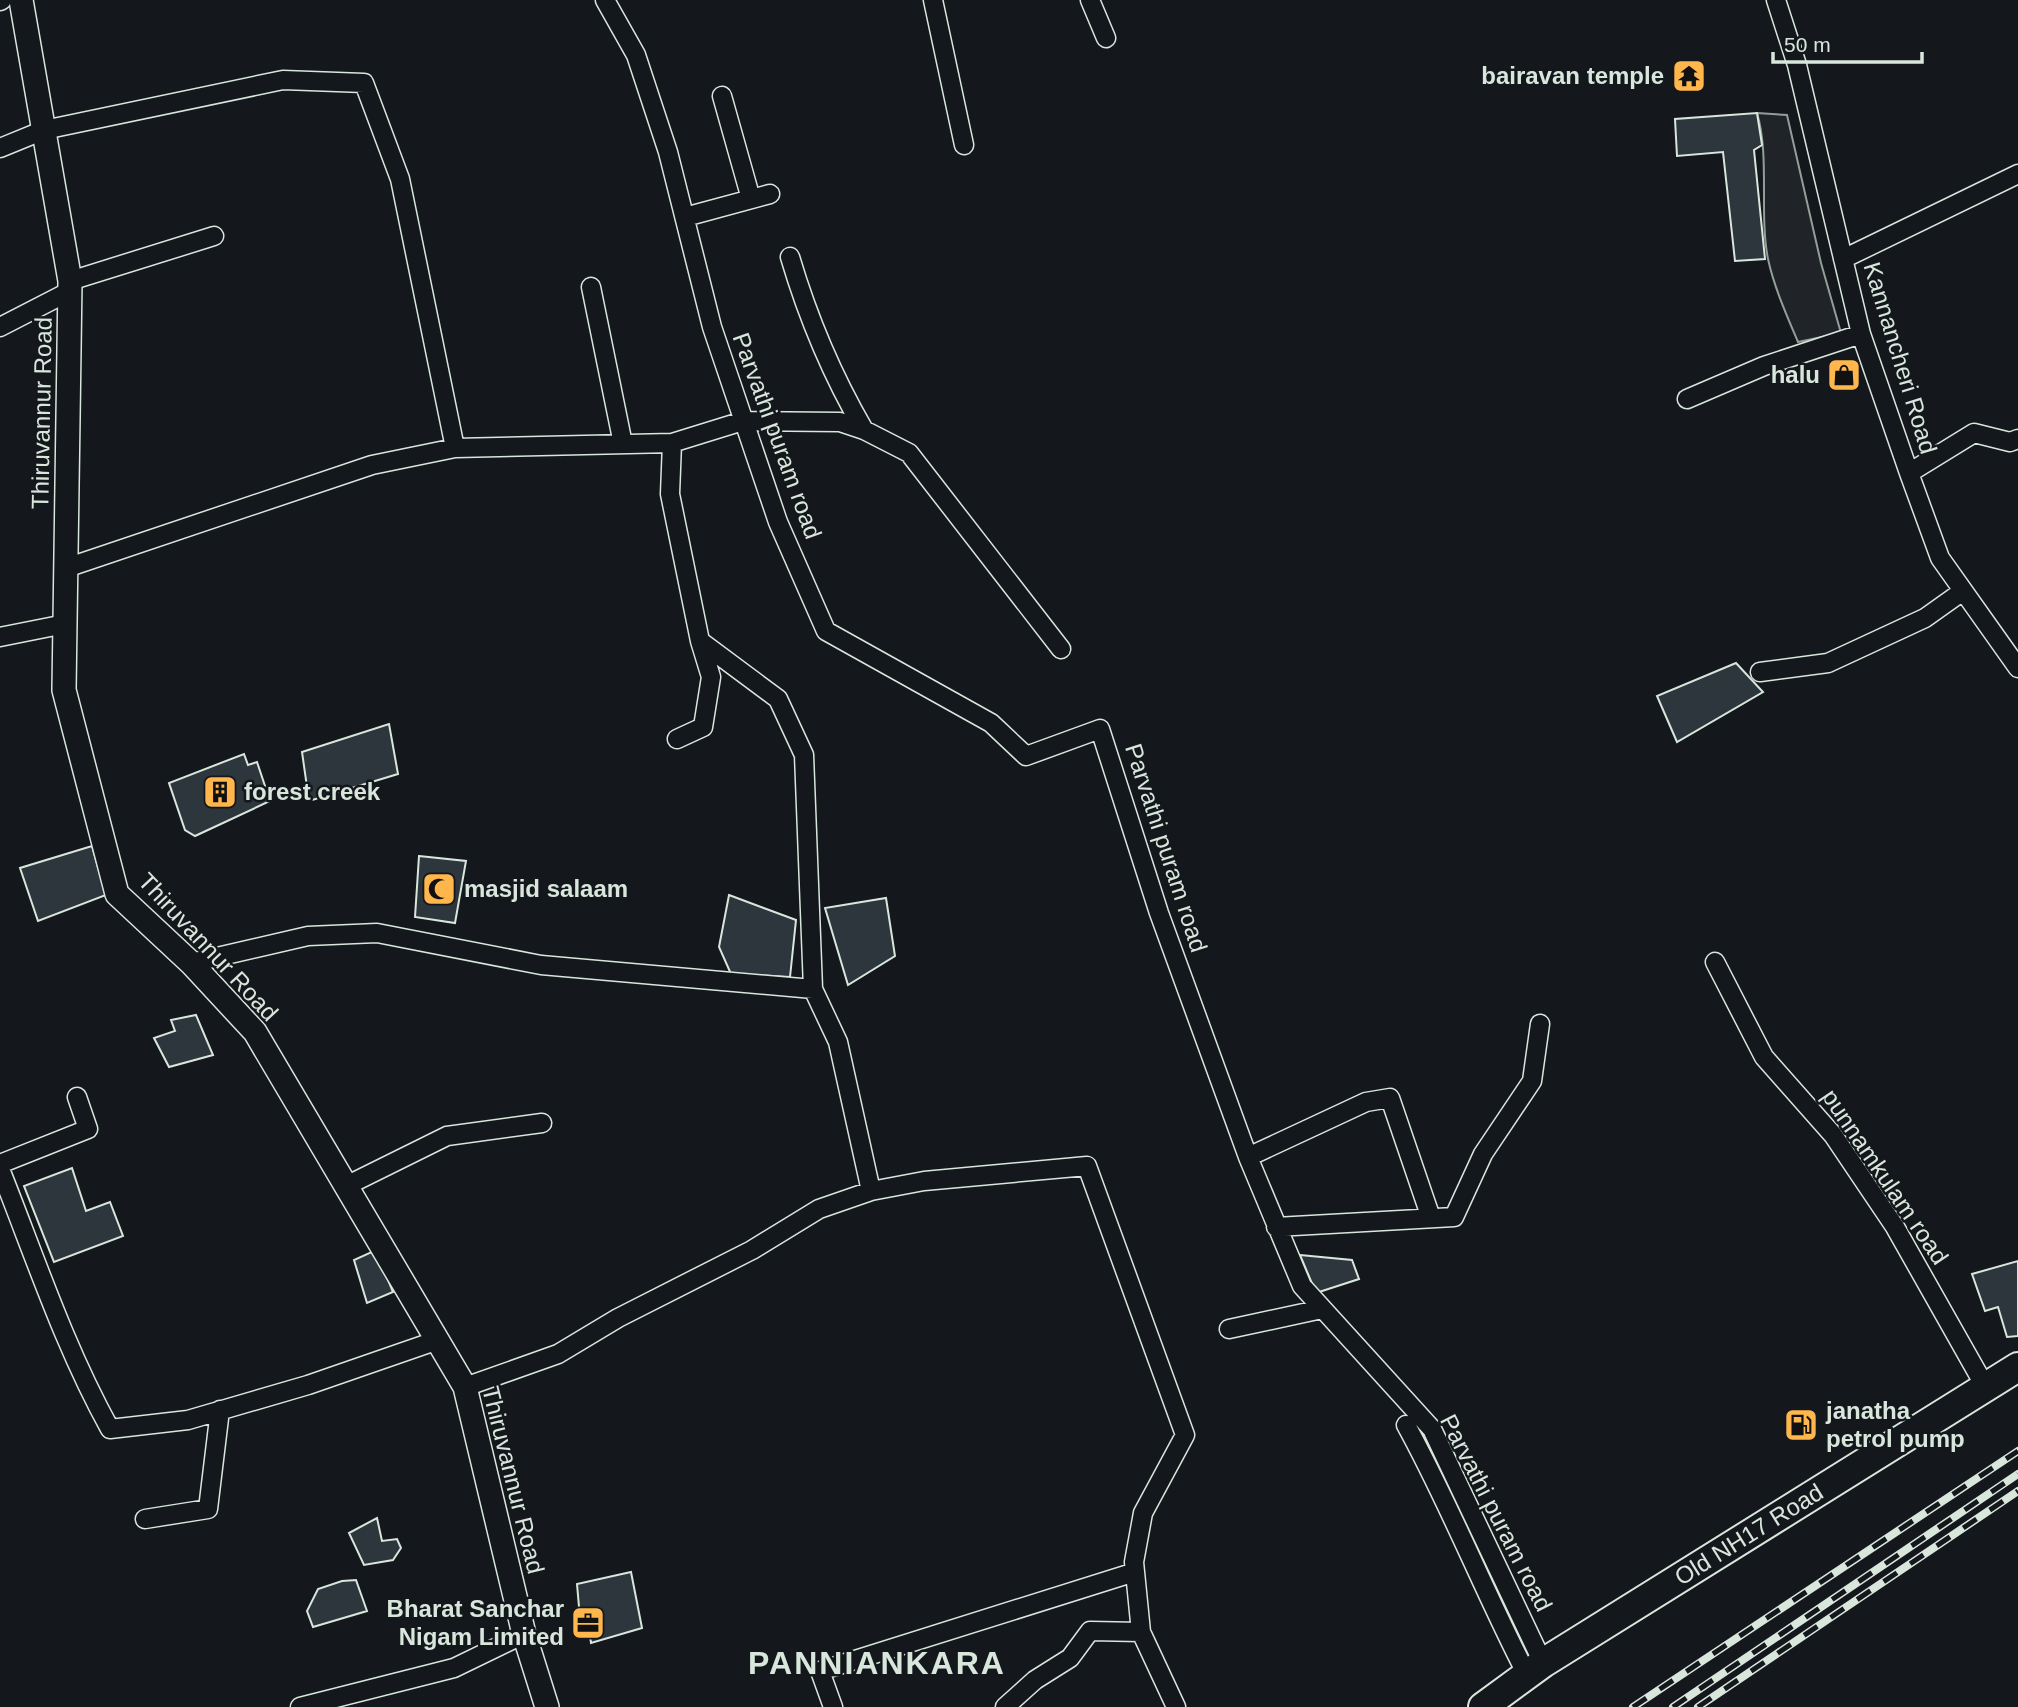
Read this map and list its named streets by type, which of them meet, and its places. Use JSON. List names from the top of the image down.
{
  "streets": {
    "main road": ["Old NH17 Road"],
    "street": [
      "Kannancheri Road",
      "Thiruvannur Road",
      "Parvathi puram road",
      "punnamkulam road"
    ]
  },
  "crossings": [
    ["Parvathi puram road", "Old NH17 Road"],
    ["punnamkulam road", "Old NH17 Road"]
  ],
  "districts": ["PANNIANKARA"],
  "places": {
    "temple": ["bairavan temple"],
    "shop": ["halu"],
    "building": ["forest creek"],
    "mosque": ["masjid salaam"],
    "fuel station": ["janatha petrol pump"],
    "office": ["Bharat Sanchar Nigam Limited"]
  },
  "scale_bar": "50 m"
}
